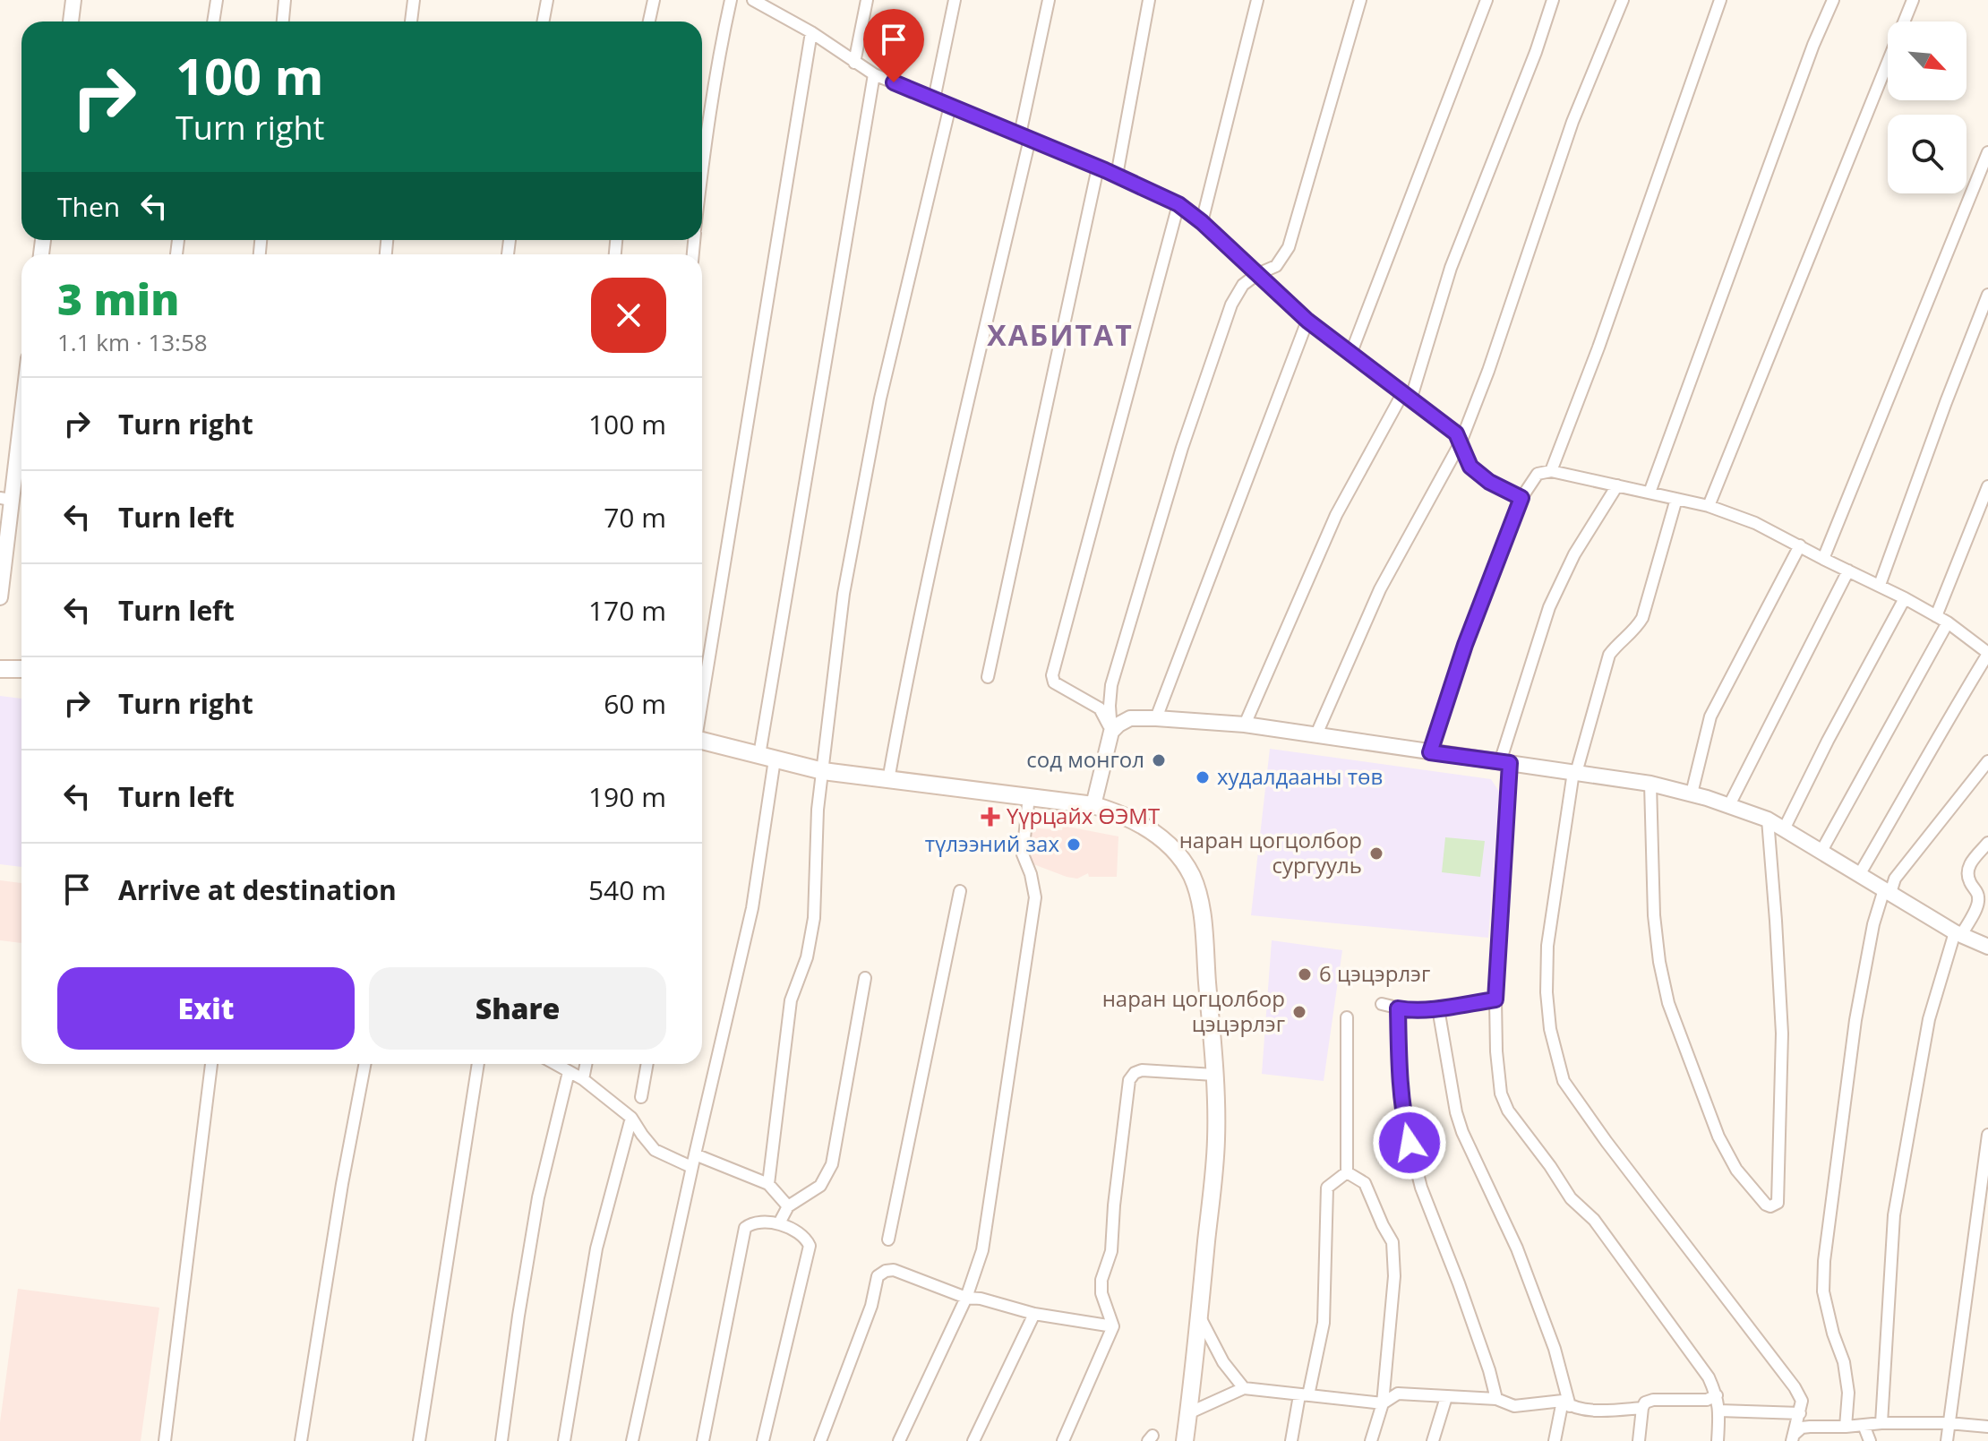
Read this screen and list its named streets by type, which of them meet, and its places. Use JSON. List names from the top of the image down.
{
  "districts": ["ХАБИТАТ"],
  "places": {
    "other": [
      "сод монгол",
      "худалдааны төв",
      "түлээний зах",
      "наран цогцолбор сургууль",
      "6 цэцэрлэг",
      "наран цогцолбор цэцэрлэг"
    ],
    "health": ["Үүрцайх ӨЭМТ"]
  },
  "north": "bottom right",
  "page": {
    "turn": ["100 m", "Turn right"],
    "then": "Then",
    "heading": ["3 min", "1.1 km · 13:58"],
    "list": [
      {
        "name": "Turn right",
        "value": "100 m"
      },
      {
        "name": "Turn left",
        "value": "70 m"
      },
      {
        "name": "Turn left",
        "value": "170 m"
      },
      {
        "name": "Turn right",
        "value": "60 m"
      },
      {
        "name": "Turn left",
        "value": "190 m"
      },
      {
        "name": "Arrive at destination",
        "value": "540 m"
      }
    ],
    "buttons": ["Exit", "Share"]
  }
}
